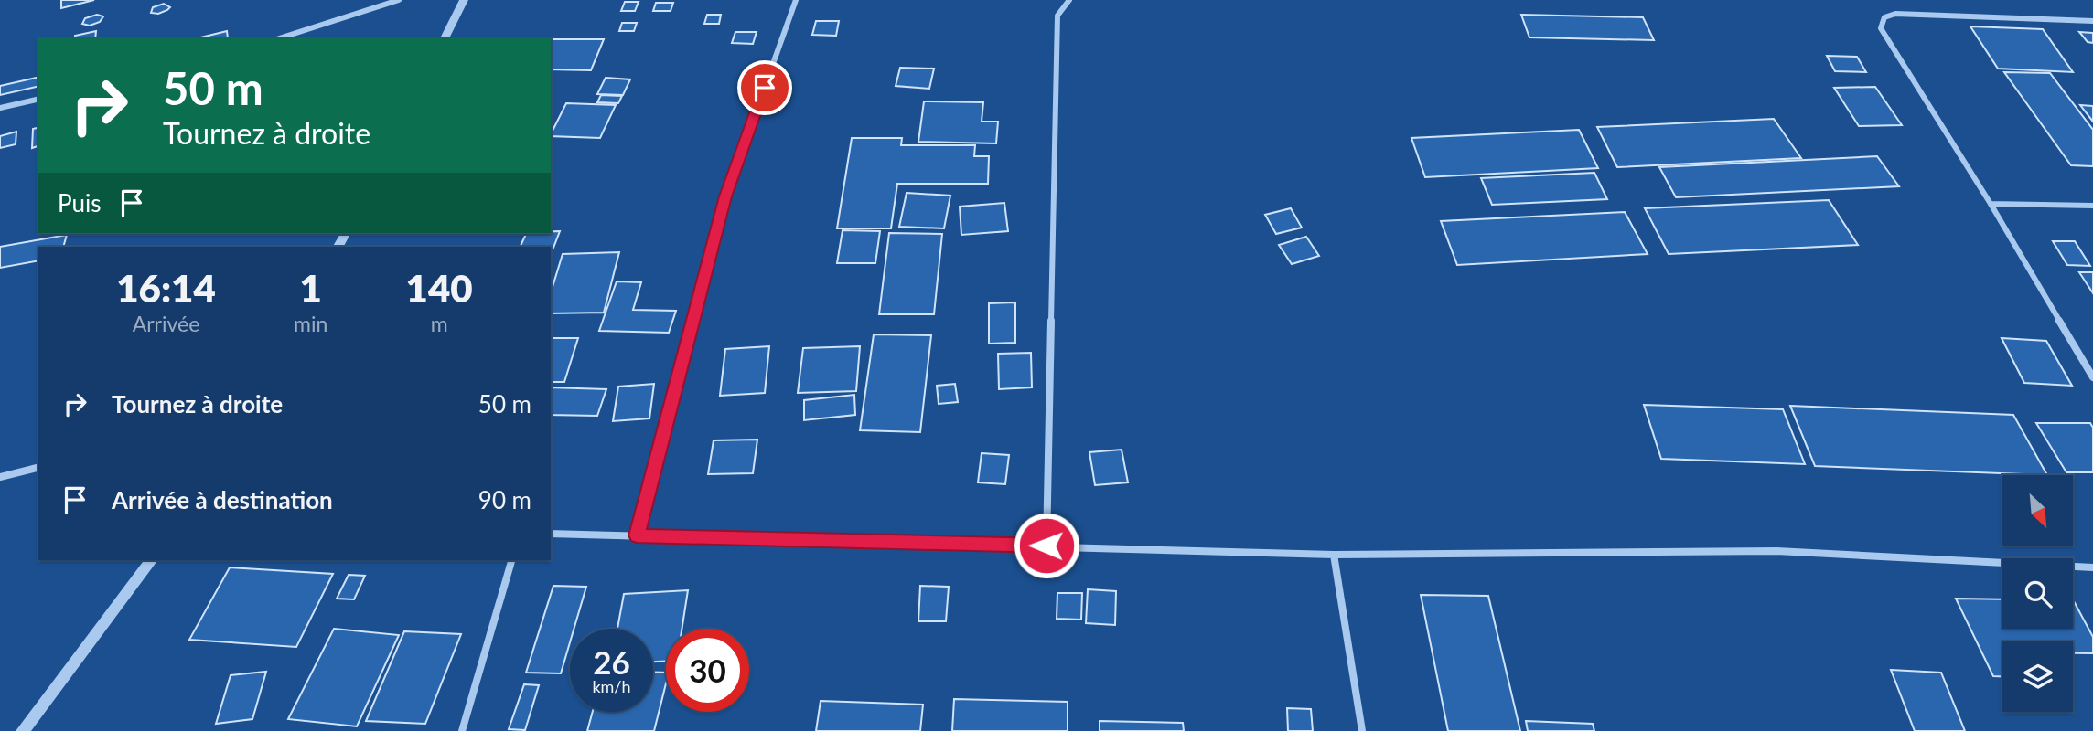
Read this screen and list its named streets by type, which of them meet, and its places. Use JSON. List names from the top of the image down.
{
  "north": "bottom right",
  "page": {
    "turn": ["50 m", "Tournez à droite"],
    "then": "Puis",
    "eta": [
      "16:14",
      "Arrivée",
      "1",
      "min",
      "140",
      "m"
    ],
    "list": [
      {
        "name": "Tournez à droite",
        "value": "50 m"
      },
      {
        "name": "Arrivée à destination",
        "value": "90 m"
      }
    ],
    "speed": "26 km/h",
    "limit": "30"
  }
}
